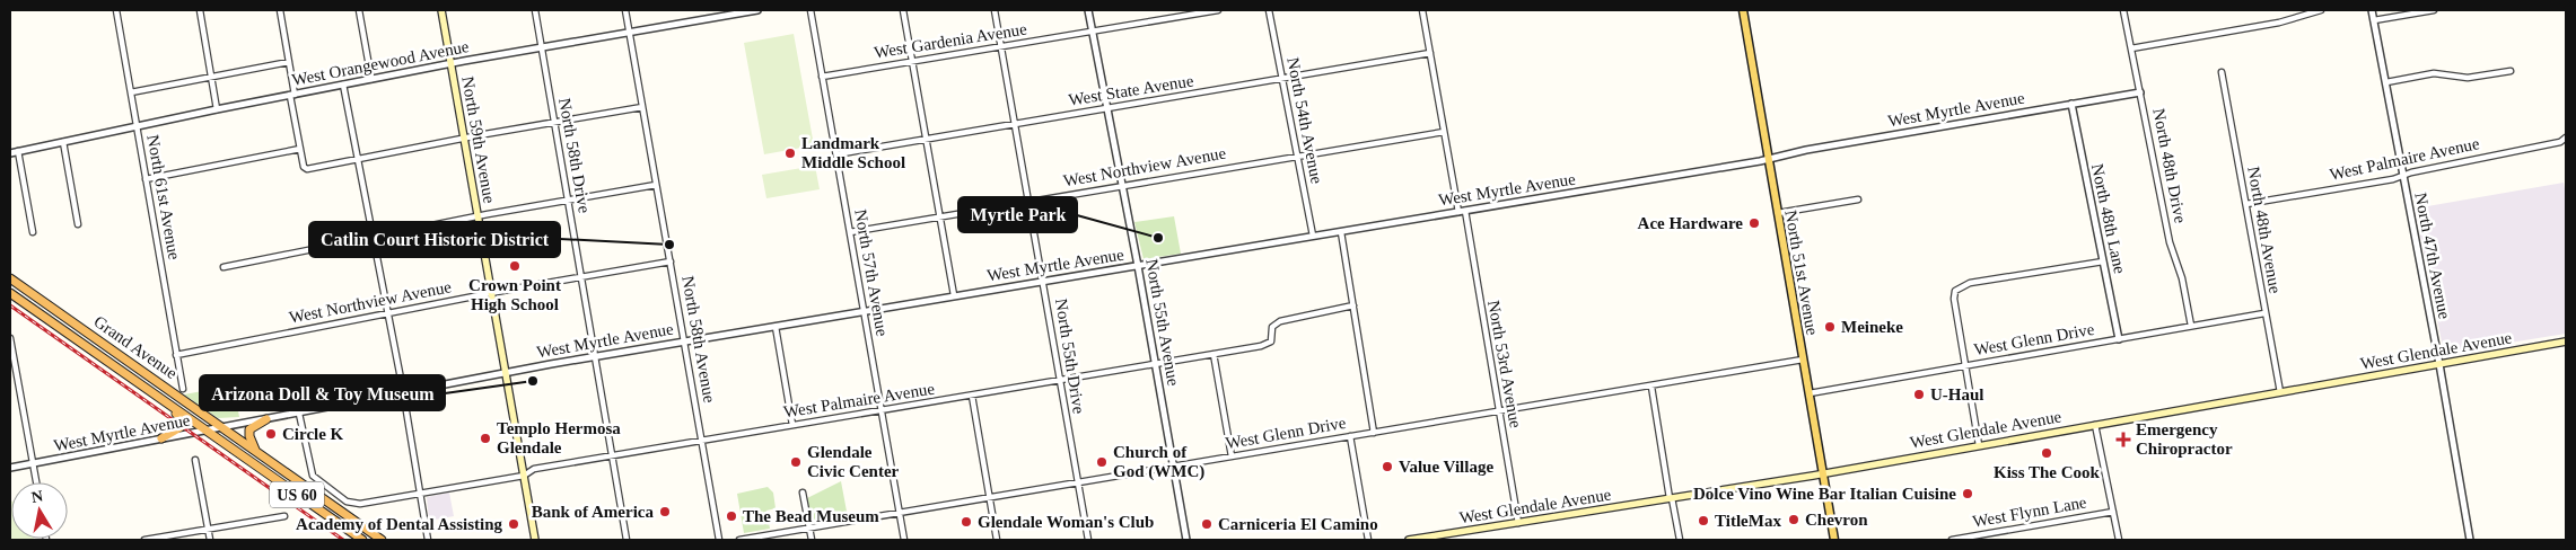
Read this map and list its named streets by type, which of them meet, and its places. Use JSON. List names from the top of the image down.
{
  "streets": {
    "highway": ["Grand Avenue", "US 60"],
    "main road": ["North 59th Avenue", "North 51st Avenue", "West Glendale Avenue"],
    "street": [
      "West Gardenia Avenue",
      "West Orangewood Avenue",
      "West State Avenue",
      "West Myrtle Avenue",
      "North 54th Avenue",
      "North 58th Drive",
      "West Palmaire Avenue",
      "North 48th Drive",
      "West Northview Avenue",
      "North 61st Avenue",
      "North 48th Lane",
      "North 48th Avenue",
      "North 47th Avenue",
      "North 57th Avenue",
      "North 55th Avenue",
      "North 58th Avenue",
      "West Glenn Drive",
      "North 55th Drive",
      "North 53rd Avenue",
      "West Flynn Lane"
    ]
  },
  "crossings": [
    ["West Gardenia Avenue", "North 57th Avenue"],
    ["West Gardenia Avenue", "North 55th Avenue"],
    ["West Gardenia Avenue", "North 55th Drive"],
    ["West Orangewood Avenue", "North 59th Avenue"],
    ["West Orangewood Avenue", "North 58th Drive"],
    ["West Orangewood Avenue", "North 61st Avenue"],
    ["West Orangewood Avenue", "North 58th Avenue"],
    ["West State Avenue", "North 54th Avenue"],
    ["West State Avenue", "North 57th Avenue"],
    ["West State Avenue", "North 55th Avenue"],
    ["West State Avenue", "North 55th Drive"],
    ["West State Avenue", "North 53rd Avenue"],
    ["West Myrtle Avenue", "North 54th Avenue"],
    ["West Myrtle Avenue", "North 59th Avenue"],
    ["West Myrtle Avenue", "North 58th Drive"],
    ["West Myrtle Avenue", "West Palmaire Avenue"],
    ["West Myrtle Avenue", "North 48th Drive"],
    ["West Myrtle Avenue", "North 48th Lane"],
    ["West Myrtle Avenue", "North 57th Avenue"],
    ["West Myrtle Avenue", "North 51st Avenue"],
    ["West Myrtle Avenue", "North 55th Avenue"],
    ["West Myrtle Avenue", "North 58th Avenue"],
    ["West Myrtle Avenue", "Grand Avenue"],
    ["West Myrtle Avenue", "North 55th Drive"],
    ["West Myrtle Avenue", "North 53rd Avenue"],
    ["North 54th Avenue", "West Northview Avenue"],
    ["North 59th Avenue", "West Palmaire Avenue"],
    ["North 59th Avenue", "West Northview Avenue"],
    ["North 58th Drive", "West Palmaire Avenue"],
    ["North 58th Drive", "West Northview Avenue"],
    ["West Palmaire Avenue", "North 48th Avenue"],
    ["West Palmaire Avenue", "North 47th Avenue"],
    ["West Palmaire Avenue", "North 57th Avenue"],
    ["West Palmaire Avenue", "North 55th Avenue"],
    ["West Palmaire Avenue", "North 58th Avenue"],
    ["West Palmaire Avenue", "North 55th Drive"],
    ["North 48th Drive", "West Glenn Drive"],
    ["West Northview Avenue", "North 61st Avenue"],
    ["West Northview Avenue", "North 57th Avenue"],
    ["West Northview Avenue", "North 55th Avenue"],
    ["West Northview Avenue", "North 58th Avenue"],
    ["West Northview Avenue", "North 55th Drive"],
    ["West Northview Avenue", "North 53rd Avenue"],
    ["North 48th Lane", "West Glenn Drive"],
    ["North 48th Avenue", "West Glenn Drive"],
    ["North 48th Avenue", "West Glendale Avenue"],
    ["North 47th Avenue", "West Glendale Avenue"],
    ["North 57th Avenue", "West Glenn Drive"],
    ["North 51st Avenue", "West Glenn Drive"],
    ["North 51st Avenue", "West Glendale Avenue"],
    ["North 55th Avenue", "West Glenn Drive"],
    ["West Glenn Drive", "North 55th Drive"],
    ["West Glenn Drive", "North 53rd Avenue"],
    ["West Glendale Avenue", "North 53rd Avenue"]
  ],
  "places": {
    "other": [
      "Landmark Middle School",
      "Ace Hardware",
      "Myrtle Park",
      "Catlin Court Historic District",
      "Crown Point High School",
      "Meineke",
      "Arizona Doll & Toy Museum",
      "U-Haul",
      "Circle K",
      "Templo Hermosa Glendale",
      "Kiss The Cook",
      "Glendale Civic Center",
      "Church of God (WMC)",
      "Value Village",
      "Dolce Vino Wine Bar Italian Cuisine",
      "Bank of America",
      "The Bead Museum",
      "Chevron",
      "TitleMax",
      "Glendale Woman's Club",
      "Academy of Dental Assisting",
      "Carniceria El Camino"
    ],
    "health": ["Emergency Chiropractor"]
  },
  "north": "top"
}
